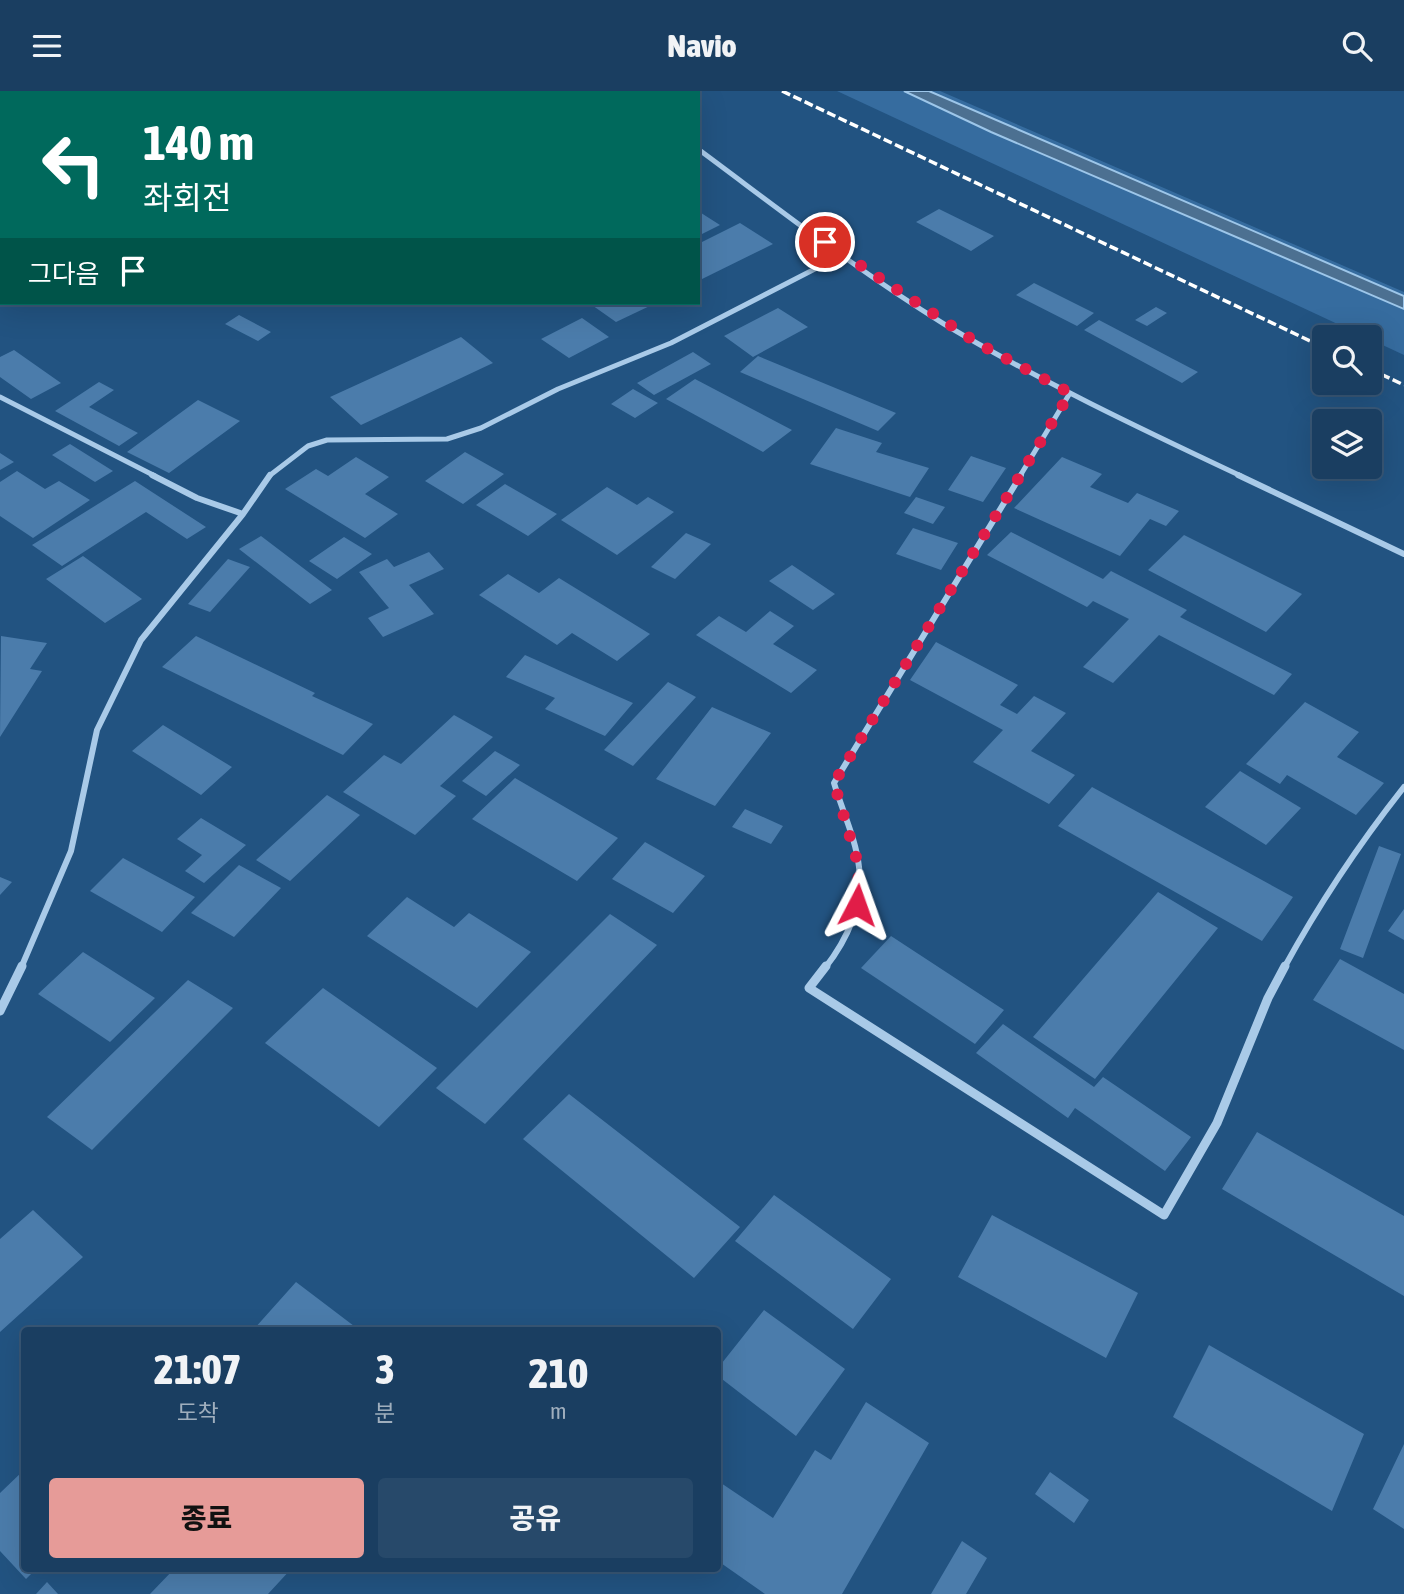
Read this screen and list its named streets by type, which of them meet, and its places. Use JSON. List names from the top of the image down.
{
  "page": {
    "header": "Navio",
    "turn": ["140 m", "좌회전"],
    "then": "그다음",
    "eta": [
      "21:07",
      "도착",
      "3",
      "분",
      "210",
      "m"
    ],
    "buttons": ["종료", "공유"]
  }
}
